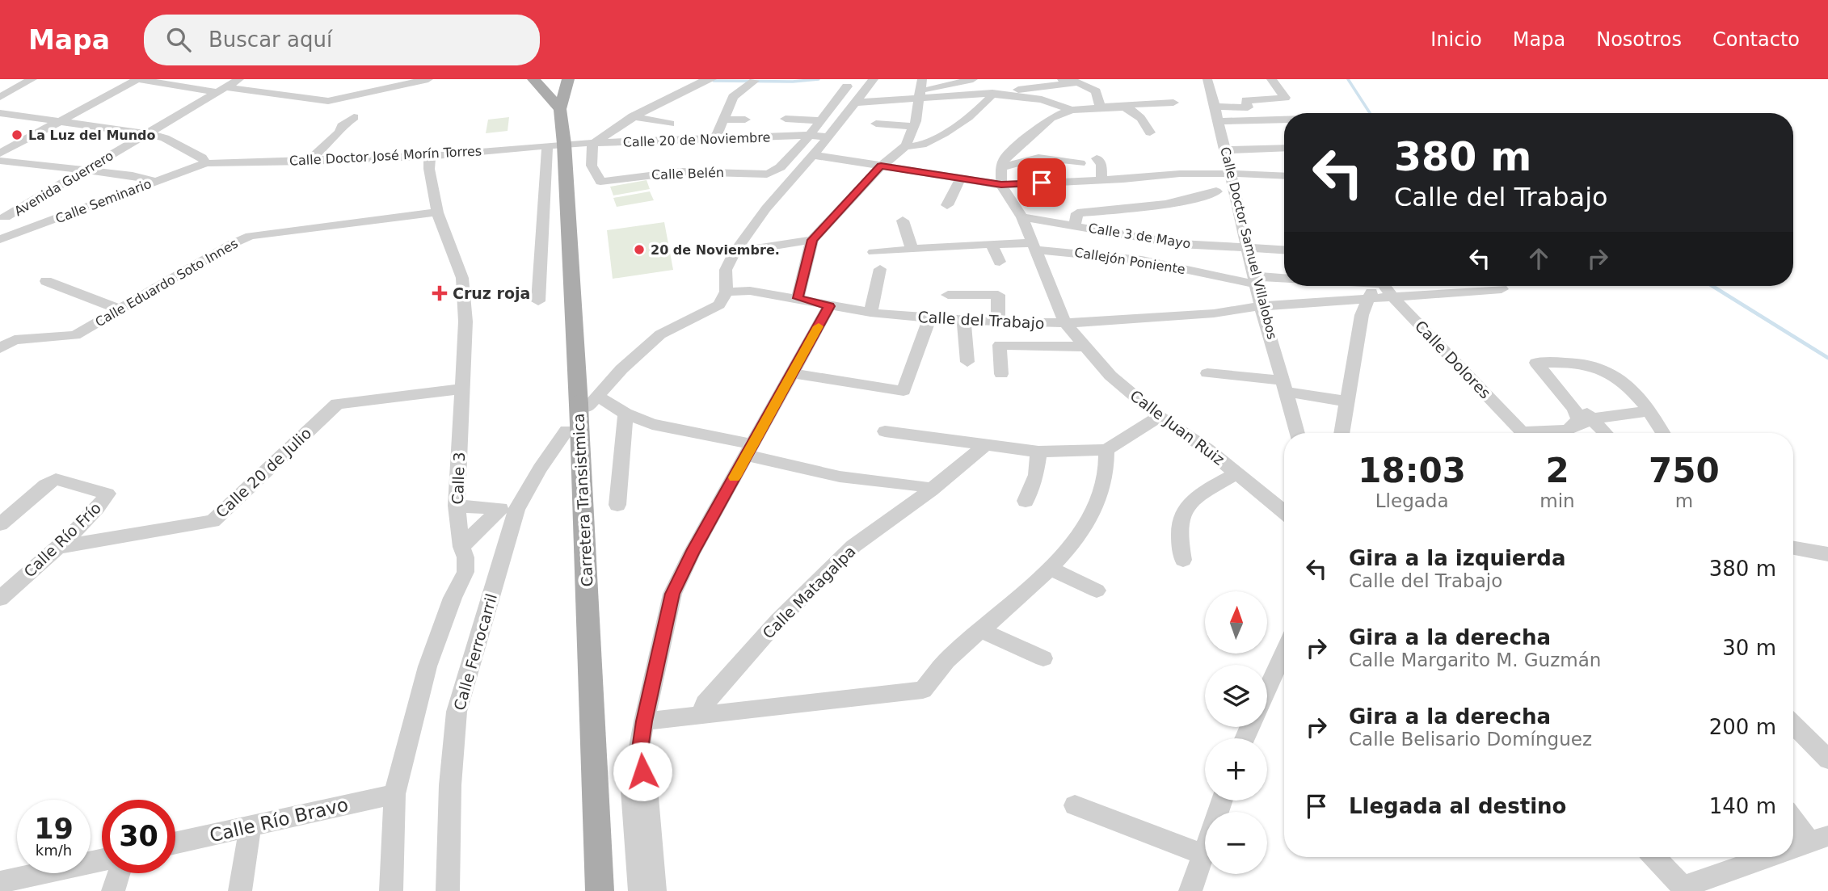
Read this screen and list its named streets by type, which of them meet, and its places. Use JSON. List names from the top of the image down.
{
  "streets": {
    "main road": ["Carretera Transistmica"],
    "street": [
      "Calle 20 de Noviembre",
      "Calle Doctor José Morín Torres",
      "Calle Belén",
      "Avenida Guerrero",
      "Calle Seminario",
      "Calle 3 de Mayo",
      "Calle Doctor Samuel Villalobos",
      "Callejón Poniente",
      "Calle Eduardo Soto Innes",
      "Calle del Trabajo",
      "Calle Dolores",
      "Calle Juan Ruiz",
      "Calle 20 de Julio",
      "Calle 3",
      "Calle Río Frío",
      "Calle Matagalpa",
      "Calle Ferrocarril",
      "Calle Río Bravo"
    ]
  },
  "crossings": [
    ["Calle 20 de Noviembre", "Calle Doctor José Morín Torres"],
    ["Calle 20 de Noviembre", "Calle Belén"],
    ["Calle 20 de Noviembre", "Carretera Transistmica"],
    ["Calle Doctor José Morín Torres", "Calle Seminario"],
    ["Calle Doctor José Morín Torres", "Calle 3"],
    ["Calle Doctor José Morín Torres", "Carretera Transistmica"],
    ["Calle 3 de Mayo", "Calle Doctor Samuel Villalobos"],
    ["Calle 3 de Mayo", "Calle Juan Ruiz"],
    ["Calle Doctor Samuel Villalobos", "Callejón Poniente"],
    ["Calle Doctor Samuel Villalobos", "Calle del Trabajo"],
    ["Callejón Poniente", "Calle Juan Ruiz"],
    ["Calle Eduardo Soto Innes", "Calle 3"],
    ["Calle del Trabajo", "Calle Dolores"],
    ["Calle del Trabajo", "Calle Juan Ruiz"],
    ["Calle del Trabajo", "Calle Ferrocarril"],
    ["Calle 20 de Julio", "Calle 3"],
    ["Calle 20 de Julio", "Calle Río Frío"],
    ["Calle 3", "Calle Río Bravo"],
    ["Carretera Transistmica", "Calle Ferrocarril"]
  ],
  "places": {
    "other": ["La Luz del Mundo", "20 de Noviembre."],
    "health": ["Cruz roja"]
  },
  "north": "top",
  "page": {
    "header": "Mapa",
    "search": "Buscar aquí",
    "nav": [
      "Inicio",
      "Mapa",
      "Nosotros",
      "Contacto"
    ],
    "turn": ["380 m", "Calle del Trabajo"],
    "eta": [
      "18:03",
      "Llegada",
      "2",
      "min",
      "750",
      "m"
    ],
    "list": [
      {
        "name": "Gira a la izquierda",
        "note": "Calle del Trabajo",
        "value": "380 m"
      },
      {
        "name": "Gira a la derecha",
        "note": "Calle Margarito M. Guzmán",
        "value": "30 m"
      },
      {
        "name": "Gira a la derecha",
        "note": "Calle Belisario Domínguez",
        "value": "200 m"
      },
      {
        "name": "Llegada al destino",
        "value": "140 m"
      }
    ],
    "map_buttons": ["+", "−"],
    "speed": "19 km/h",
    "limit": "30"
  }
}
